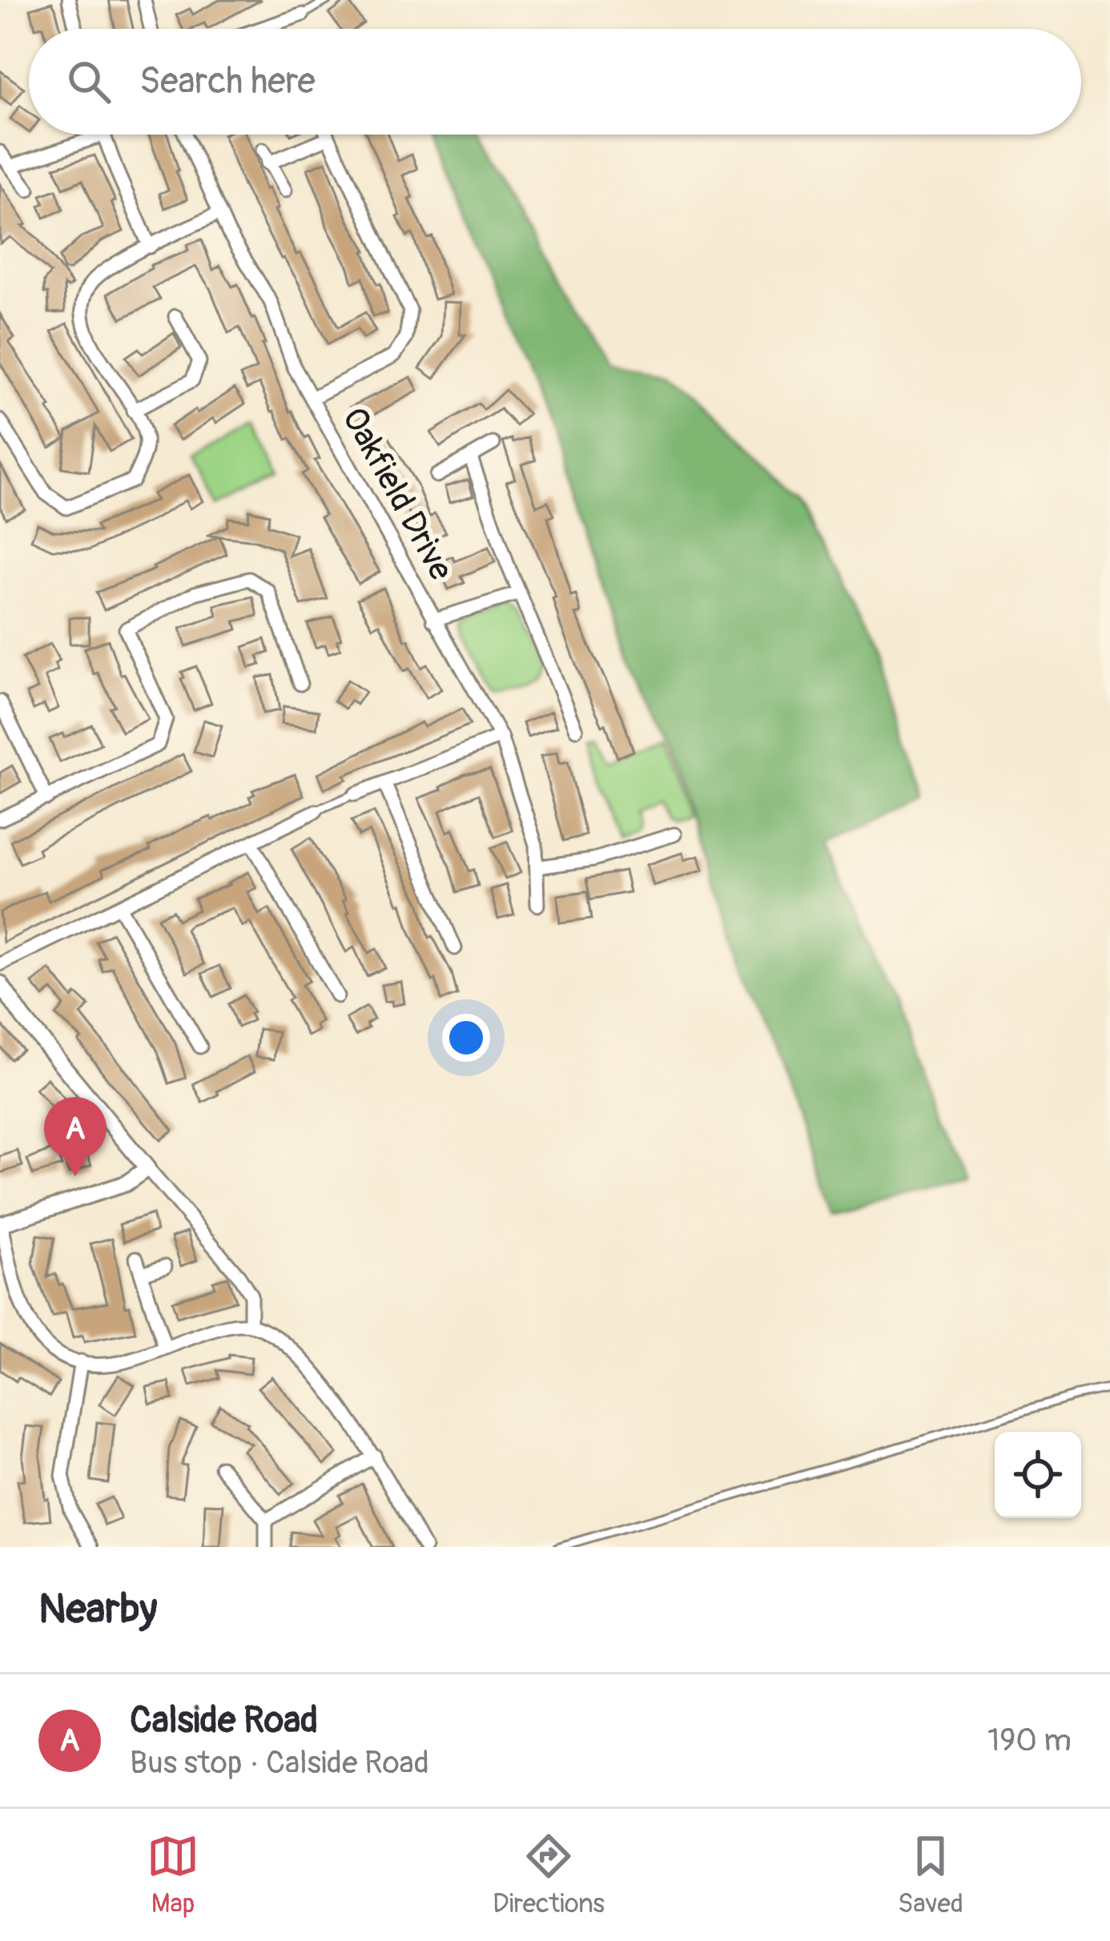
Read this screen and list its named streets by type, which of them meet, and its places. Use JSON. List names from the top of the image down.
{
  "streets": {
    "street": ["Oakfield Drive"]
  },
  "page": {
    "search": "Search here",
    "pins": "A",
    "heading": "Nearby",
    "list": [
      {
        "mark": "A",
        "name": "Calside Road",
        "note": "Bus stop · Calside Road",
        "value": "190 m"
      }
    ],
    "nav": ["Map", "Directions", "Saved"]
  }
}
